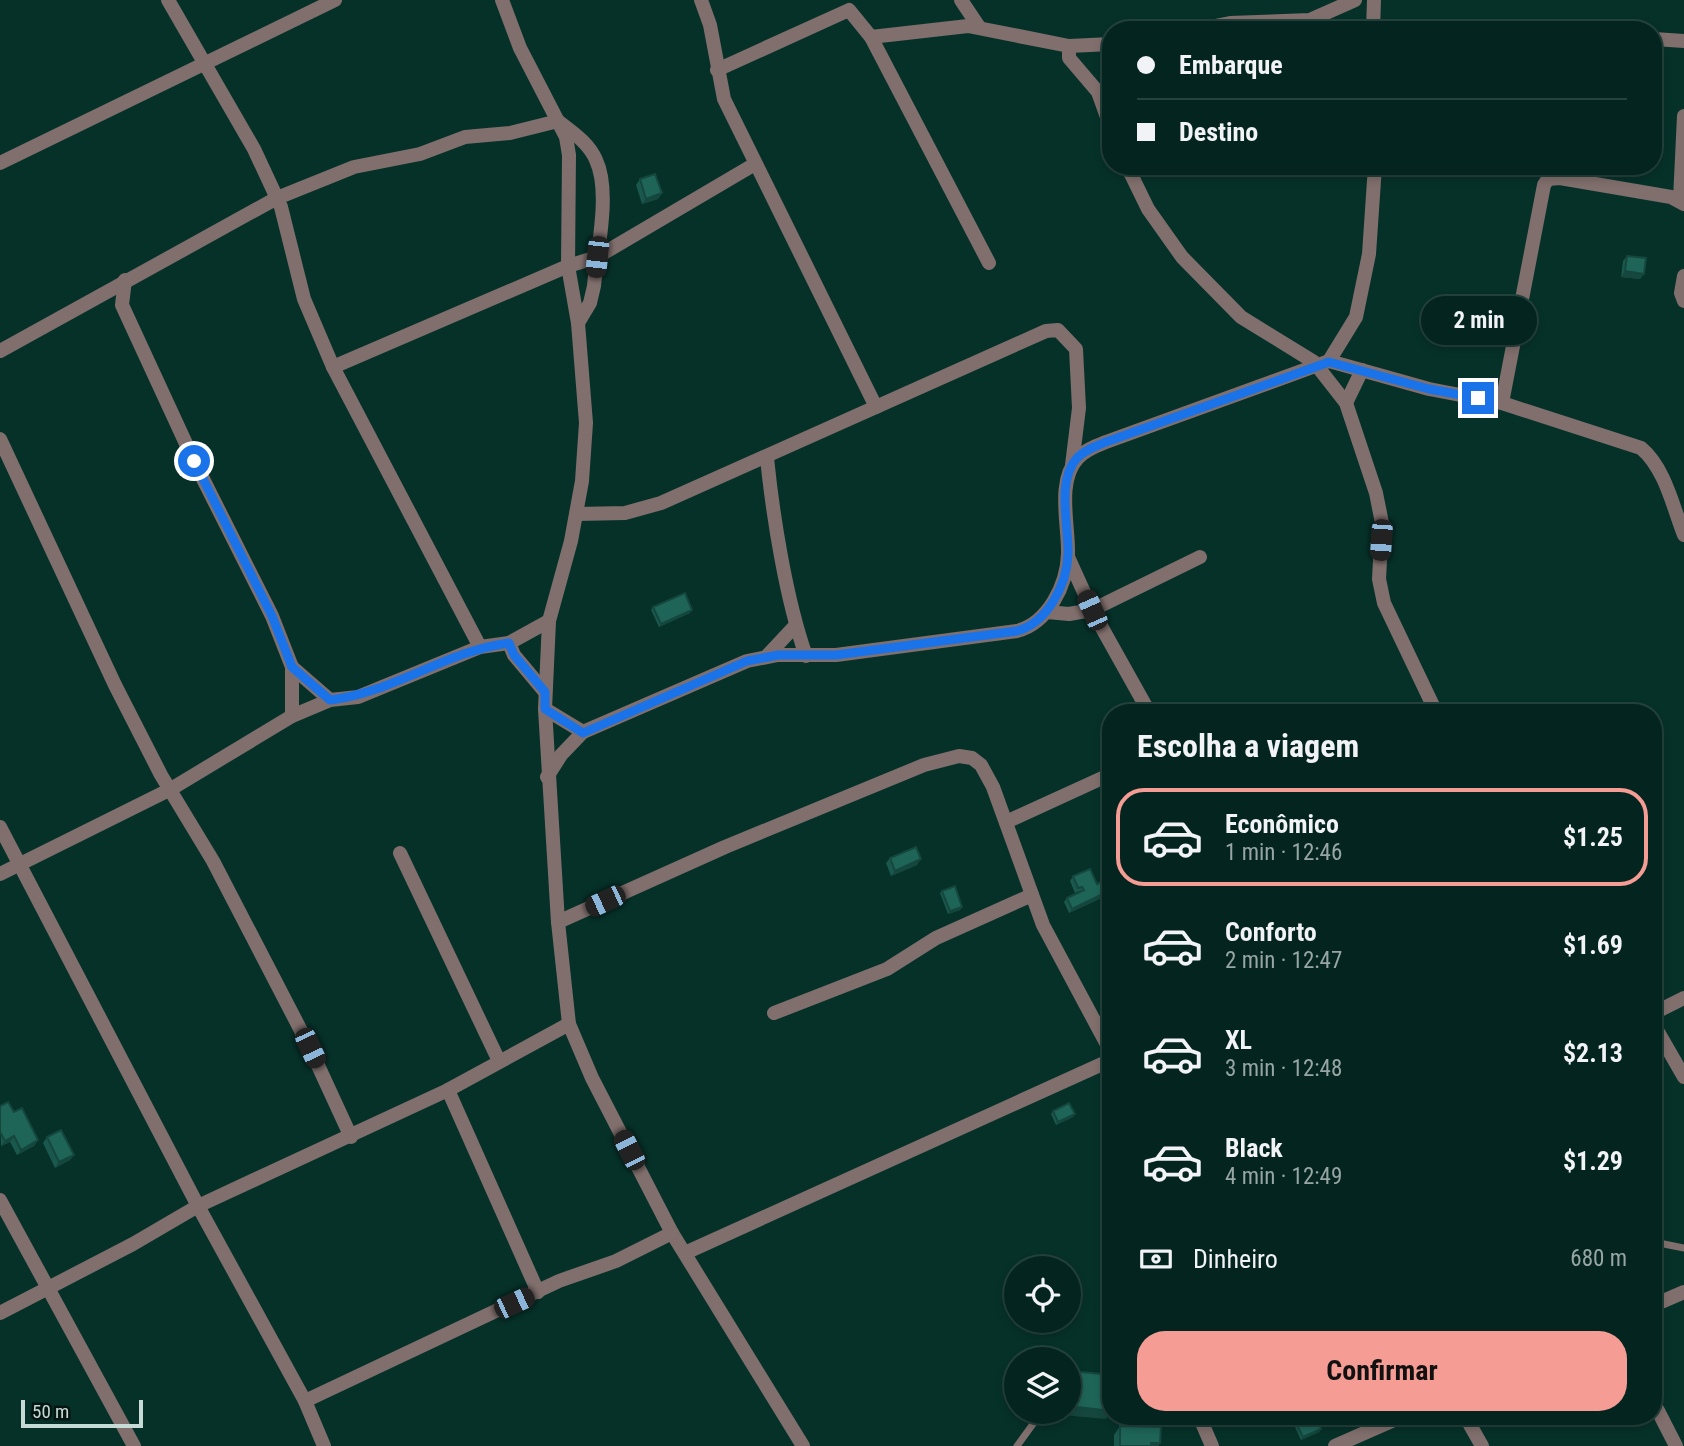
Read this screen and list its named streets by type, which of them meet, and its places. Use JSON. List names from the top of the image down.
{
  "scale_bar": "50 m",
  "page": {
    "banner": ["Embarque", "Destino"],
    "bubble": "2 min",
    "heading": "Escolha a viagem",
    "list": [
      {
        "name": "Econômico",
        "note": "1 min · 12:46",
        "value": "$1.25"
      },
      {
        "name": "Conforto",
        "note": "2 min · 12:47",
        "value": "$1.69"
      },
      {
        "name": "XL",
        "note": "3 min · 12:48",
        "value": "$2.13"
      },
      {
        "name": "Black",
        "note": "4 min · 12:49",
        "value": "$1.29"
      }
    ],
    "pay": ["Dinheiro", "680 m"],
    "buttons": "Confirmar",
    "scale": "50 m"
  }
}
